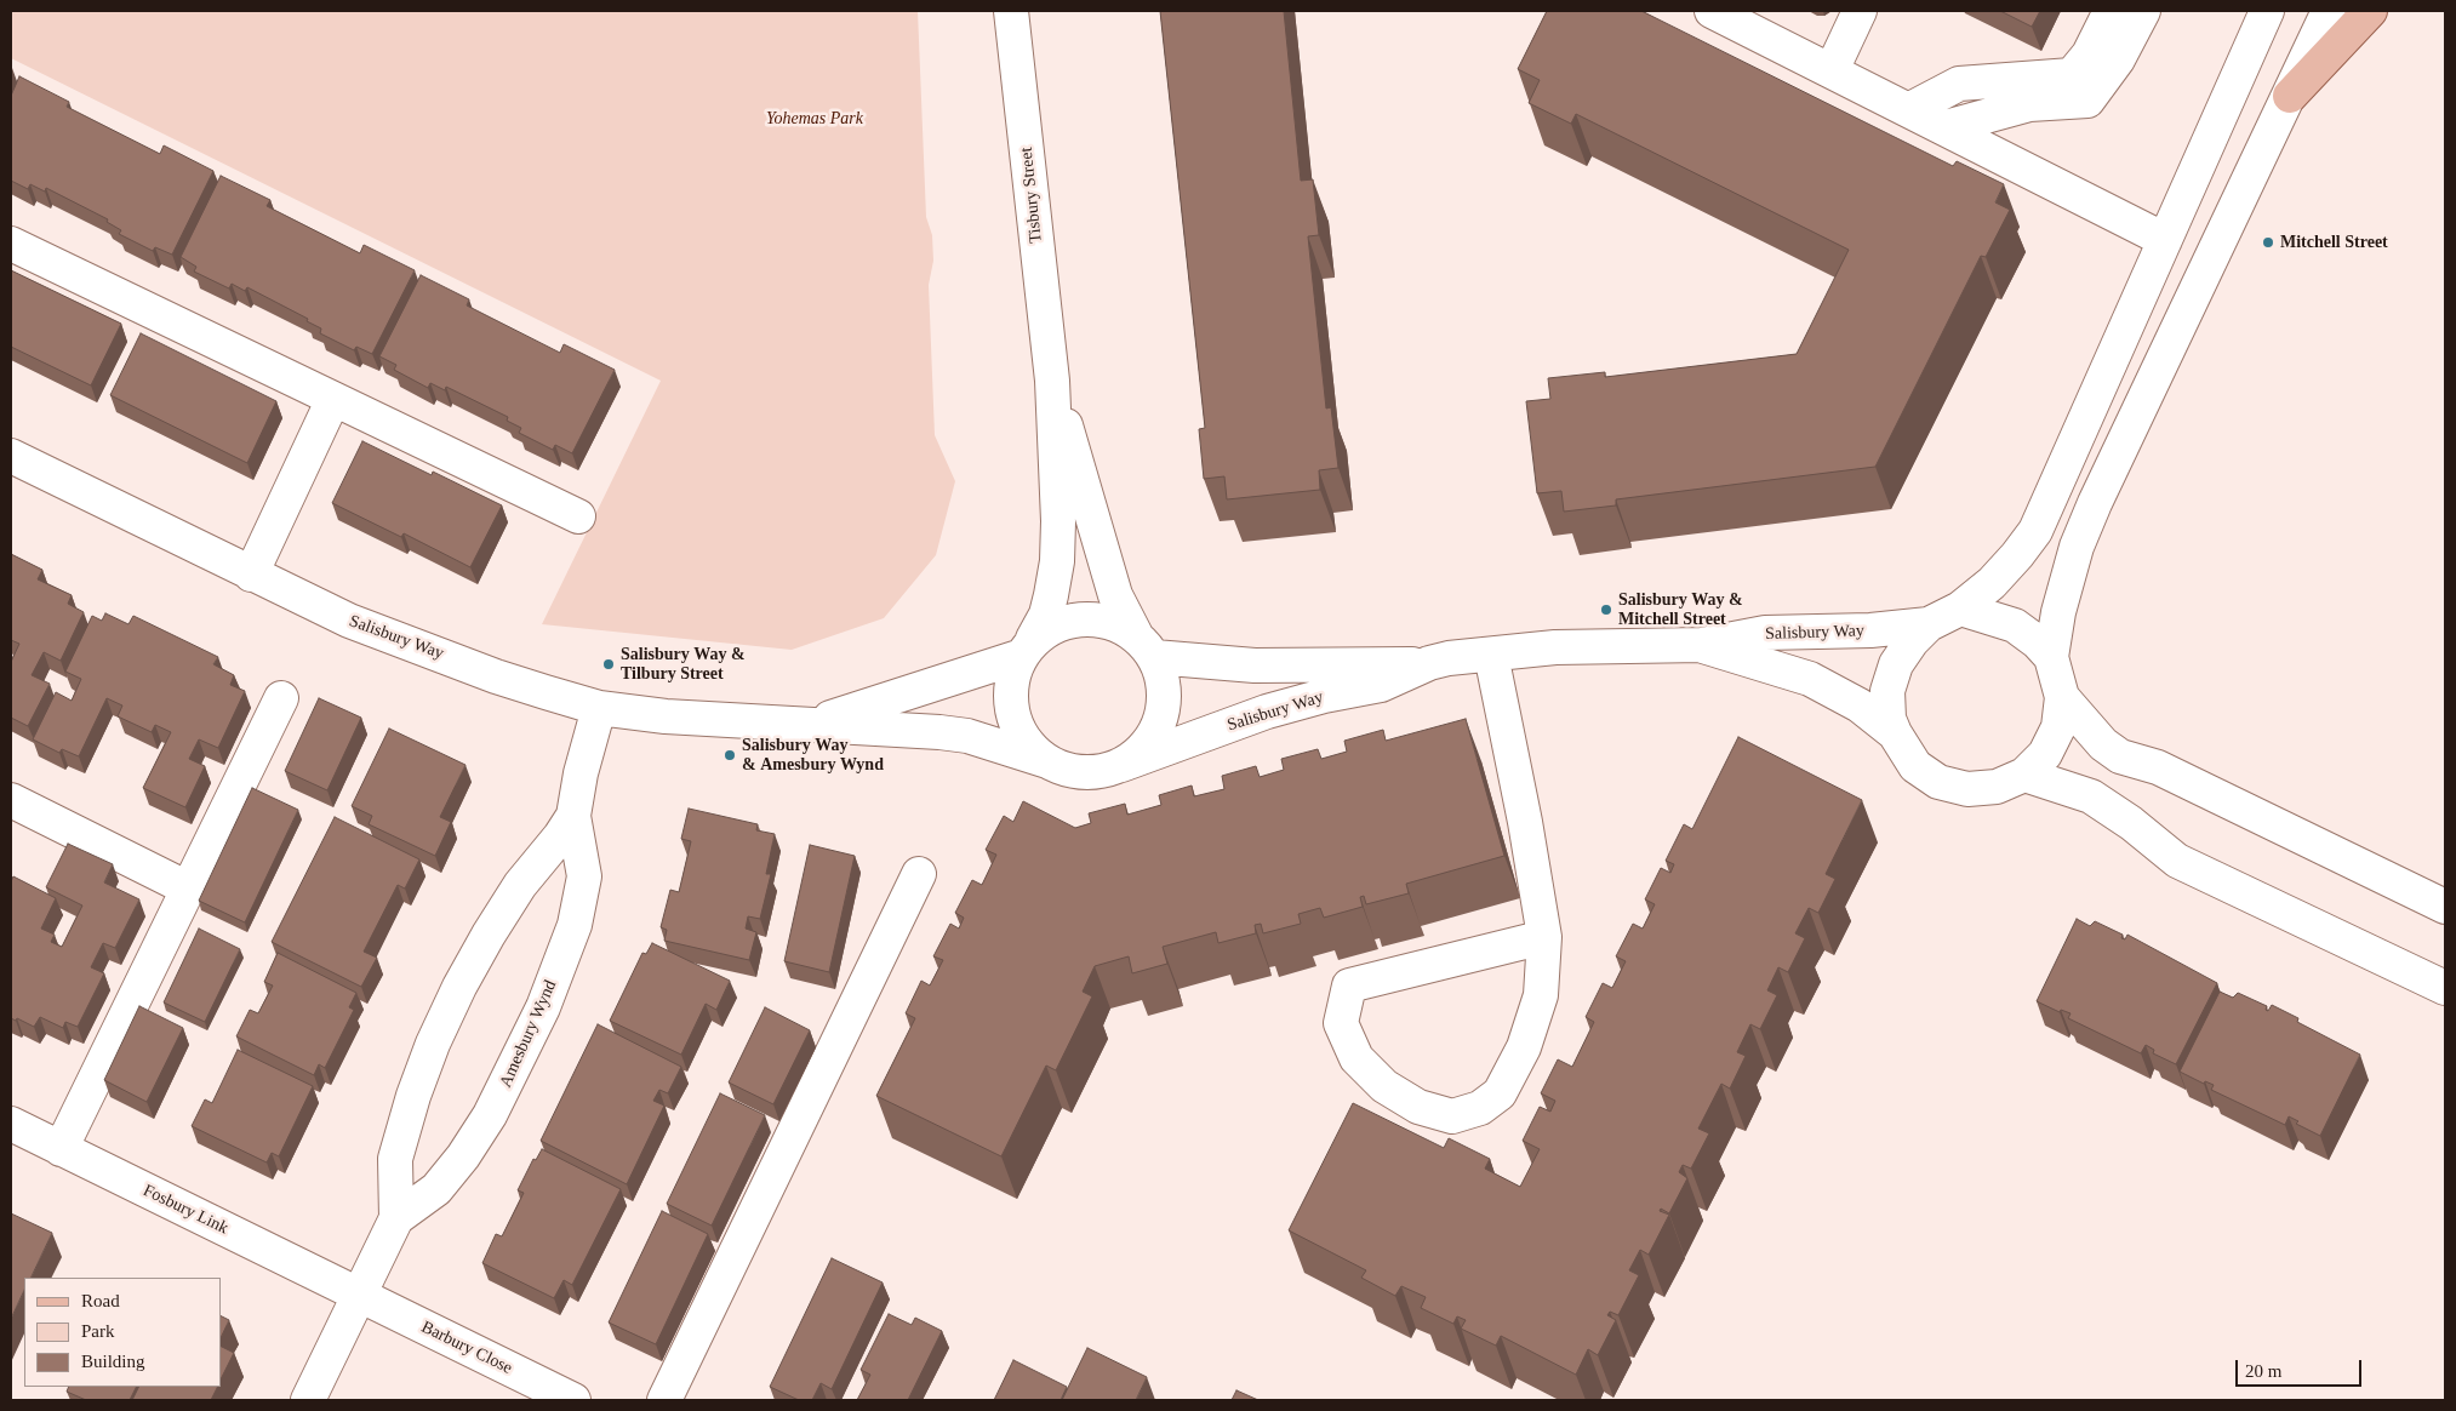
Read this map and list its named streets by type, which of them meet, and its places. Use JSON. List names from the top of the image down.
{
  "streets": {
    "street": [
      "Tisbury Street",
      "Salisbury Way",
      "Amesbury Wynd",
      "Fosbury Link",
      "Barbury Close"
    ]
  },
  "crossings": [
    ["Tisbury Street", "Salisbury Way"],
    ["Salisbury Way", "Amesbury Wynd"],
    ["Amesbury Wynd", "Fosbury Link"],
    ["Amesbury Wynd", "Barbury Close"],
    ["Fosbury Link", "Barbury Close"]
  ],
  "parks": ["Yohemas Park"],
  "places": [
    "Mitchell Street",
    "Salisbury Way & Mitchell Street",
    "Salisbury Way & Tilbury Street",
    "Salisbury Way & Amesbury Wynd"
  ],
  "legend": ["Road", "Park", "Building"],
  "scale_bar": "20 m"
}
